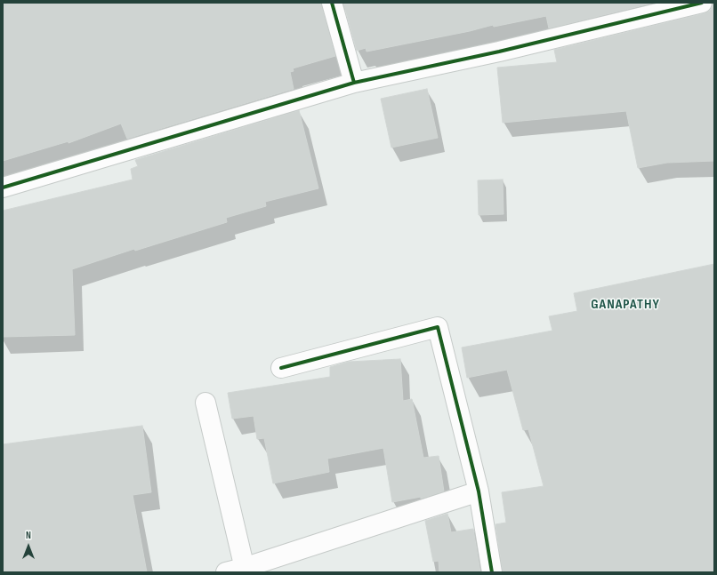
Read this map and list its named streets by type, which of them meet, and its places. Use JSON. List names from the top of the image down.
{
  "districts": ["GANAPATHY"],
  "north": "top"
}
